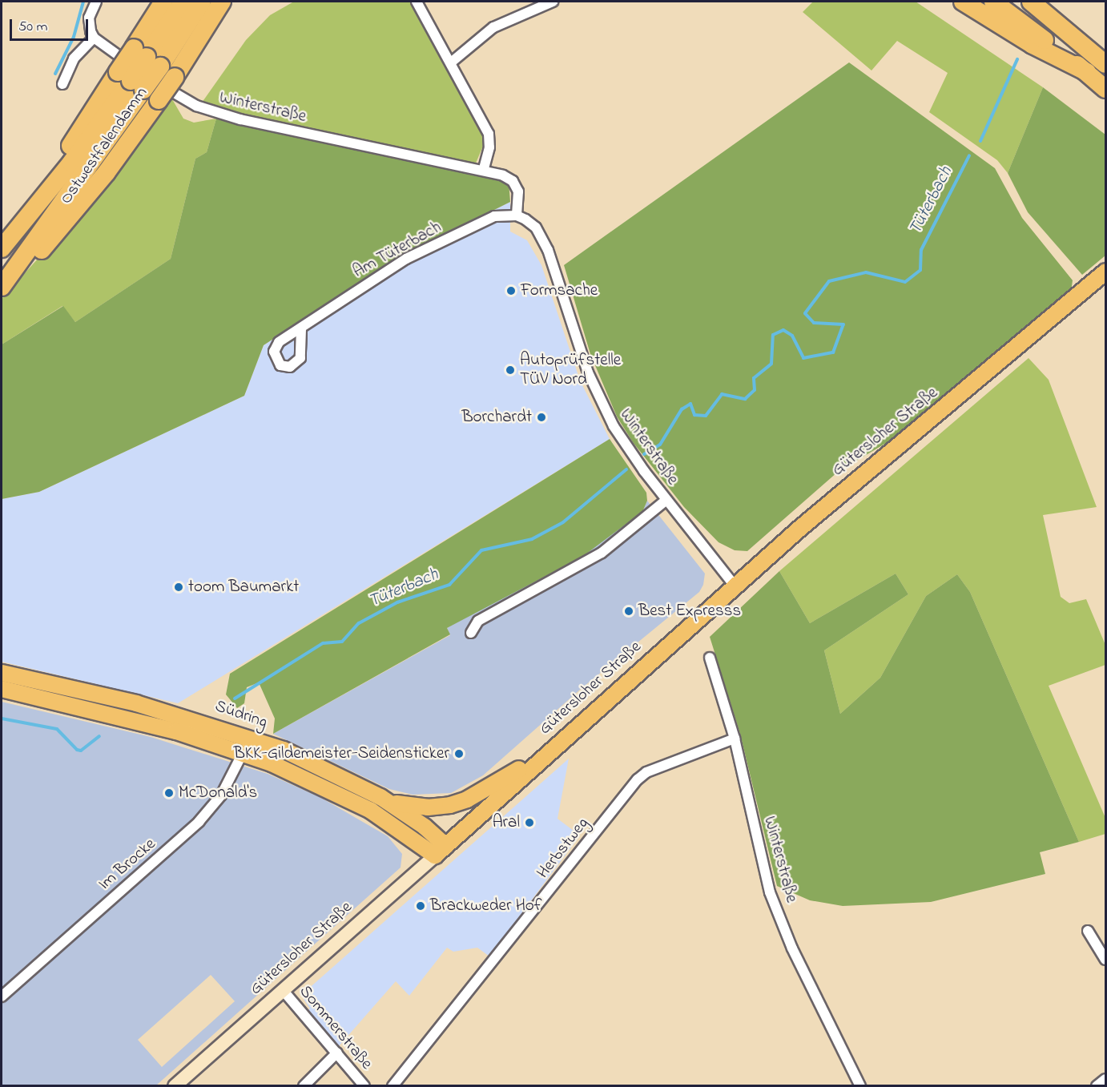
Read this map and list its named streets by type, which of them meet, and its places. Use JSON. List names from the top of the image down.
{
  "streets": {
    "highway": ["Ostwestfalendamm"],
    "main road": ["Gütersloher Straße", "Südring"],
    "street": [
      "Winterstraße",
      "Am Tüterbach",
      "Herbstweg",
      "Im Brocke",
      "Sommerstraße"
    ]
  },
  "crossings": [
    ["Winterstraße", "Am Tüterbach"],
    ["Winterstraße", "Gütersloher Straße"],
    ["Winterstraße", "Herbstweg"],
    ["Gütersloher Straße", "Südring"],
    ["Gütersloher Straße", "Sommerstraße"],
    ["Südring", "Im Brocke"]
  ],
  "water": ["Tüterbach"],
  "places": [
    "Formsache",
    "Autoprüfstelle TÜV Nord",
    "Borchardt",
    "toom Baumarkt",
    "Best Expresss",
    "BKK-Gildemeister-Seidensticker",
    "McDonald's",
    "Aral",
    "Brackweder Hof"
  ],
  "scale_bar": "50 m"
}
